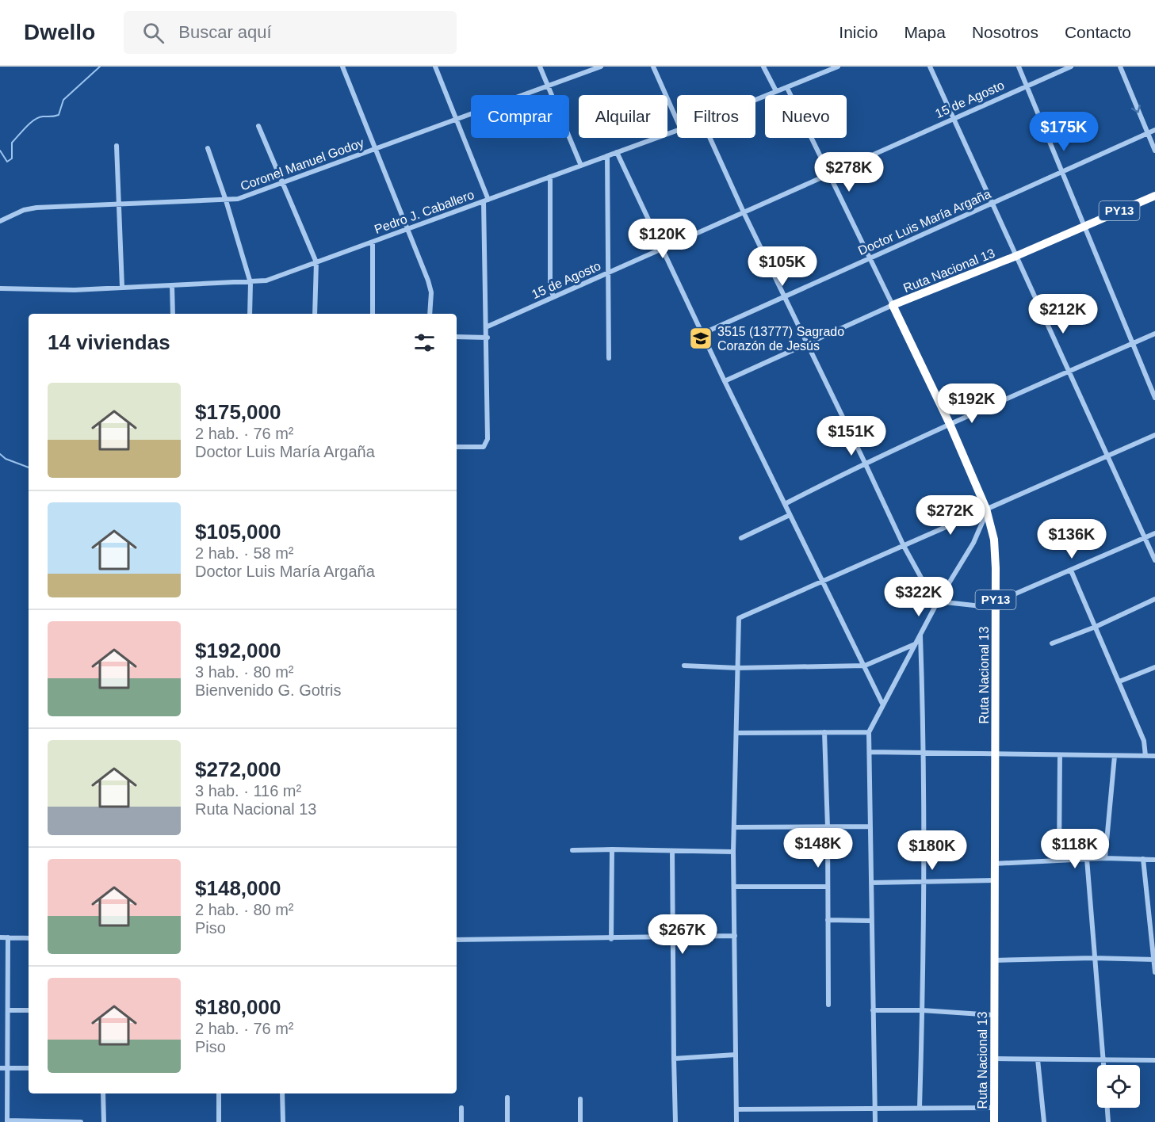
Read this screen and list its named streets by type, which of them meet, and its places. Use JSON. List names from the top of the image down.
{
  "streets": {
    "highway": ["PY13", "Ruta Nacional 13"],
    "street": [
      "15 de Agosto",
      "Coronel Manuel Godoy",
      "Pedro J. Caballero",
      "Doctor Luis María Argaña"
    ]
  },
  "places": {
    "school or university": ["3515 (13777) Sagrado Corazón de Jesús"]
  },
  "page": {
    "header": "Dwello",
    "search": "Buscar aquí",
    "nav": [
      "Inicio",
      "Mapa",
      "Nosotros",
      "Contacto"
    ],
    "chip": [
      "Comprar",
      "Alquilar",
      "Filtros",
      "Nuevo"
    ],
    "price": [
      "$175K",
      "$278K",
      "$120K",
      "$105K",
      "$212K",
      "$192K",
      "$151K",
      "$272K",
      "$136K",
      "$322K",
      "$148K",
      "$118K",
      "$180K",
      "$267K"
    ],
    "heading": "14 viviendas",
    "list": [
      {
        "name": "$175,000",
        "note": "2 hab. · 76 m² · Doctor Luis María Argaña"
      },
      {
        "name": "$105,000",
        "note": "2 hab. · 58 m² · Doctor Luis María Argaña"
      },
      {
        "name": "$192,000",
        "note": "3 hab. · 80 m² · Bienvenido G. Gotris"
      },
      {
        "name": "$272,000",
        "note": "3 hab. · 116 m² · Ruta Nacional 13"
      },
      {
        "name": "$148,000",
        "note": "2 hab. · 80 m² · Piso"
      },
      {
        "name": "$180,000",
        "note": "2 hab. · 76 m² · Piso"
      }
    ]
  }
}
